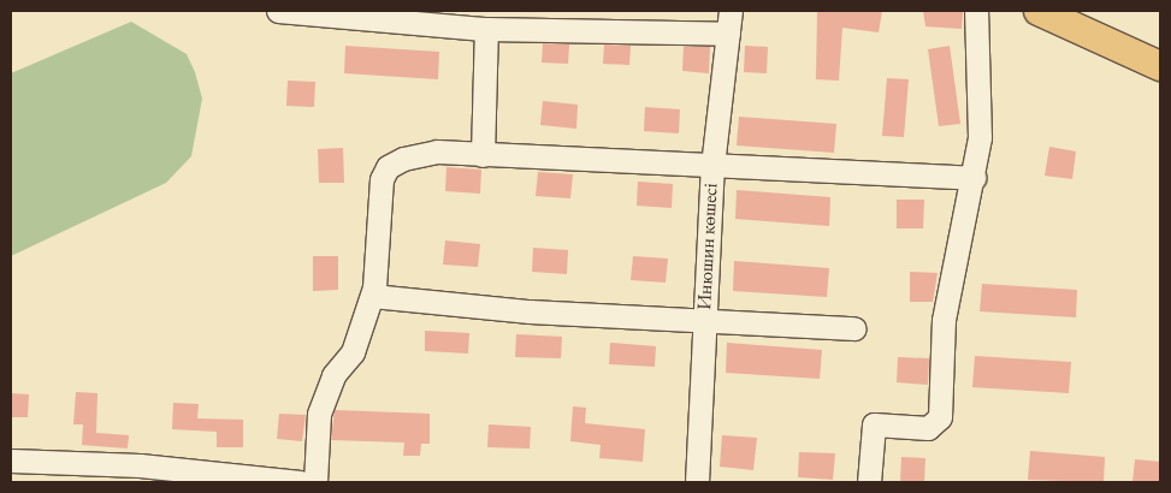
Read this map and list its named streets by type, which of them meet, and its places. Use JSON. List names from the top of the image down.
{
  "streets": {
    "street": ["Инюшин көшесі"]
  }
}
